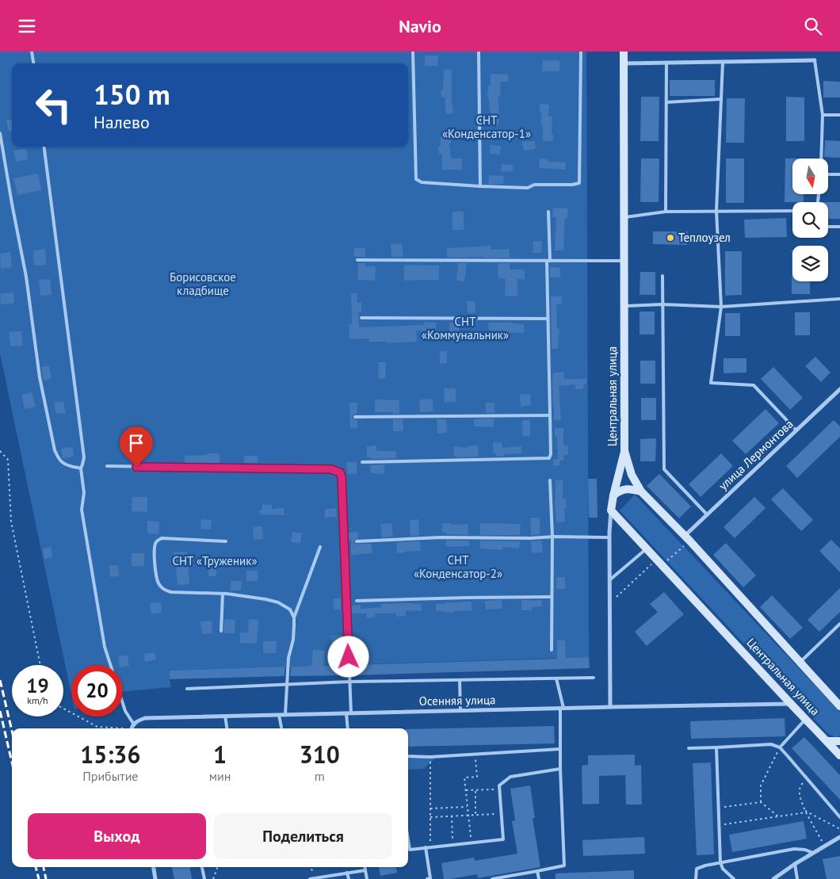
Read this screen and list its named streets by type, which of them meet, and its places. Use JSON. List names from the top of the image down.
{
  "streets": {
    "street": ["Центральная улица", "улица Лермонтова", "Осенняя улица"]
  },
  "crossings": [
    ["Центральная улица", "улица Лермонтова"],
    ["Центральная улица", "Осенняя улица"]
  ],
  "parks": [
    "СНТ «Конденсатор-1»",
    "Борисовское кладбище",
    "СНТ «Коммунальник»",
    "СНТ «Конденсатор-2»",
    "СНТ «Труженик»"
  ],
  "places": ["Теплоузел"],
  "north": "bottom",
  "page": {
    "header": "Navio",
    "turn": ["150 m", "Налево"],
    "speed": "19 km/h",
    "limit": "20",
    "eta": [
      "15:36",
      "Прибытие",
      "1",
      "мин",
      "310",
      "m"
    ],
    "buttons": ["Выход", "Поделиться"]
  }
}
